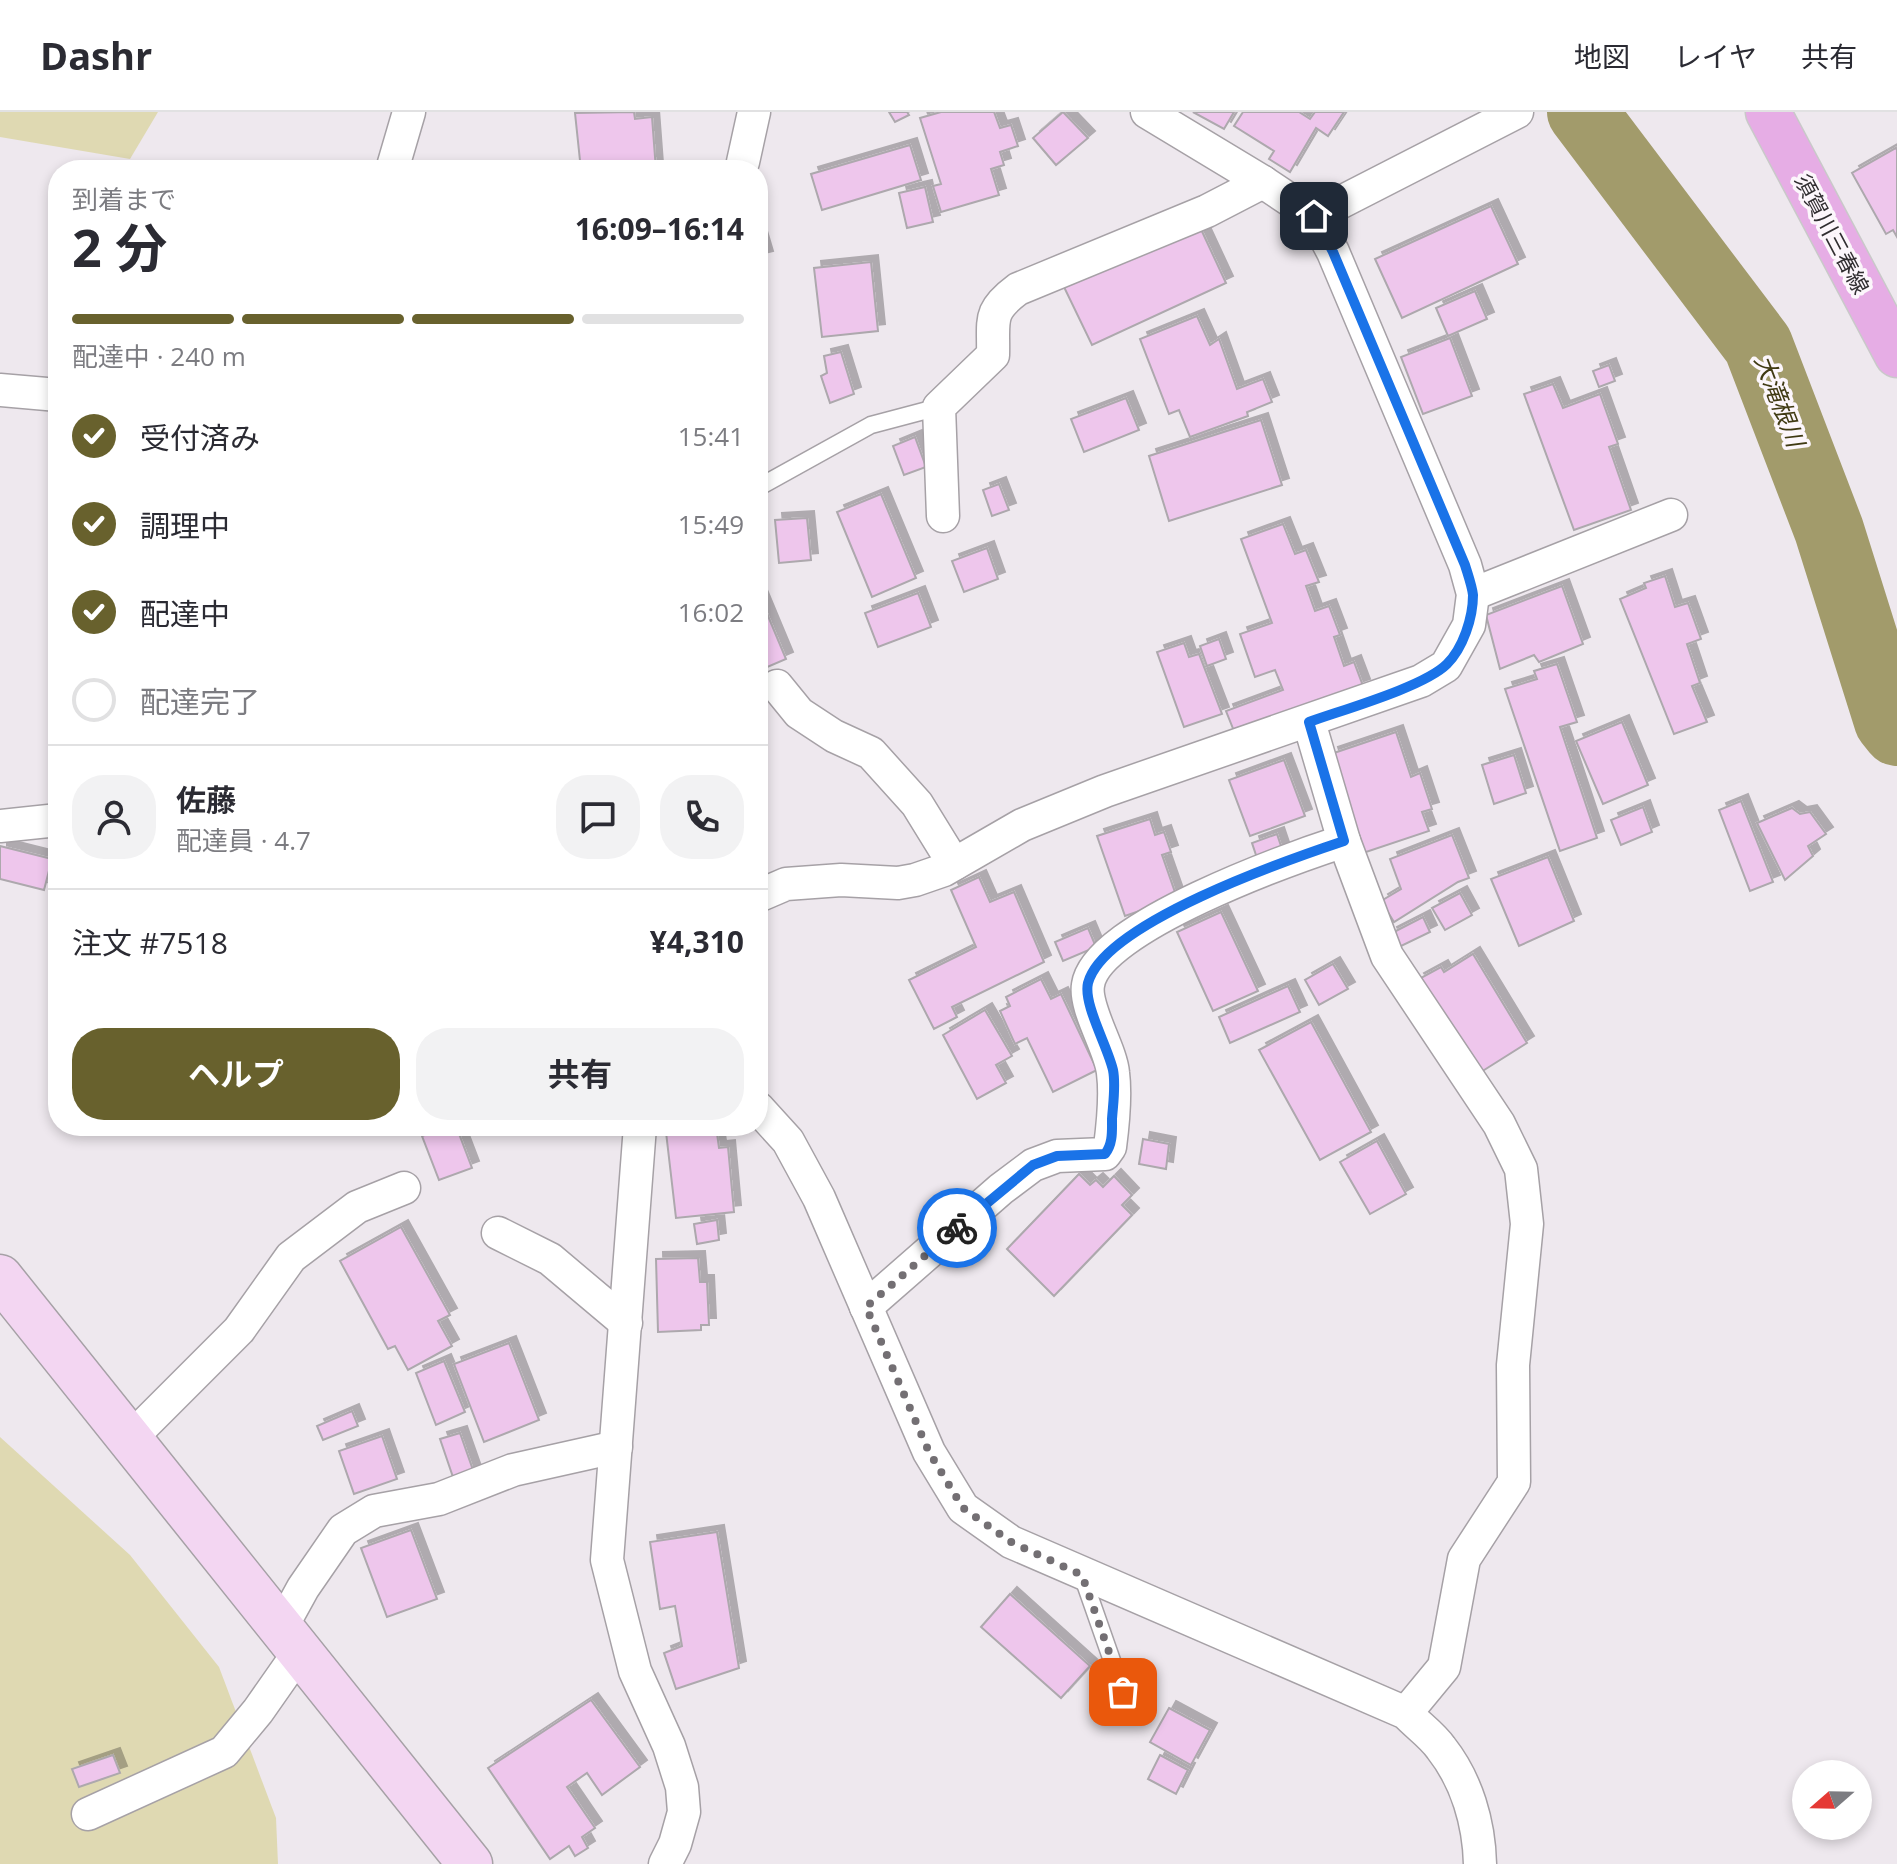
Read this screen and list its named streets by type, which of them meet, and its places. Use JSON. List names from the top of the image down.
{
  "streets": {
    "main road": ["須賀川三春線"]
  },
  "water": ["大滝根川"],
  "north": "left",
  "page": {
    "header": "Dashr",
    "nav": ["地図", "レイヤ", "共有"],
    "heading": ["2 分", "到着まで", "16:09–16:14"],
    "panel": [
      "佐藤",
      "配達員 · 4.7",
      "注文 #7518",
      "¥4,310"
    ],
    "bar": "配達中 · 240 m",
    "list": [
      ["受付済み", "15:41"],
      ["調理中", "15:49"],
      ["配達中", "16:02"],
      "配達完了"
    ],
    "buttons": ["ヘルプ", "共有"]
  }
}
